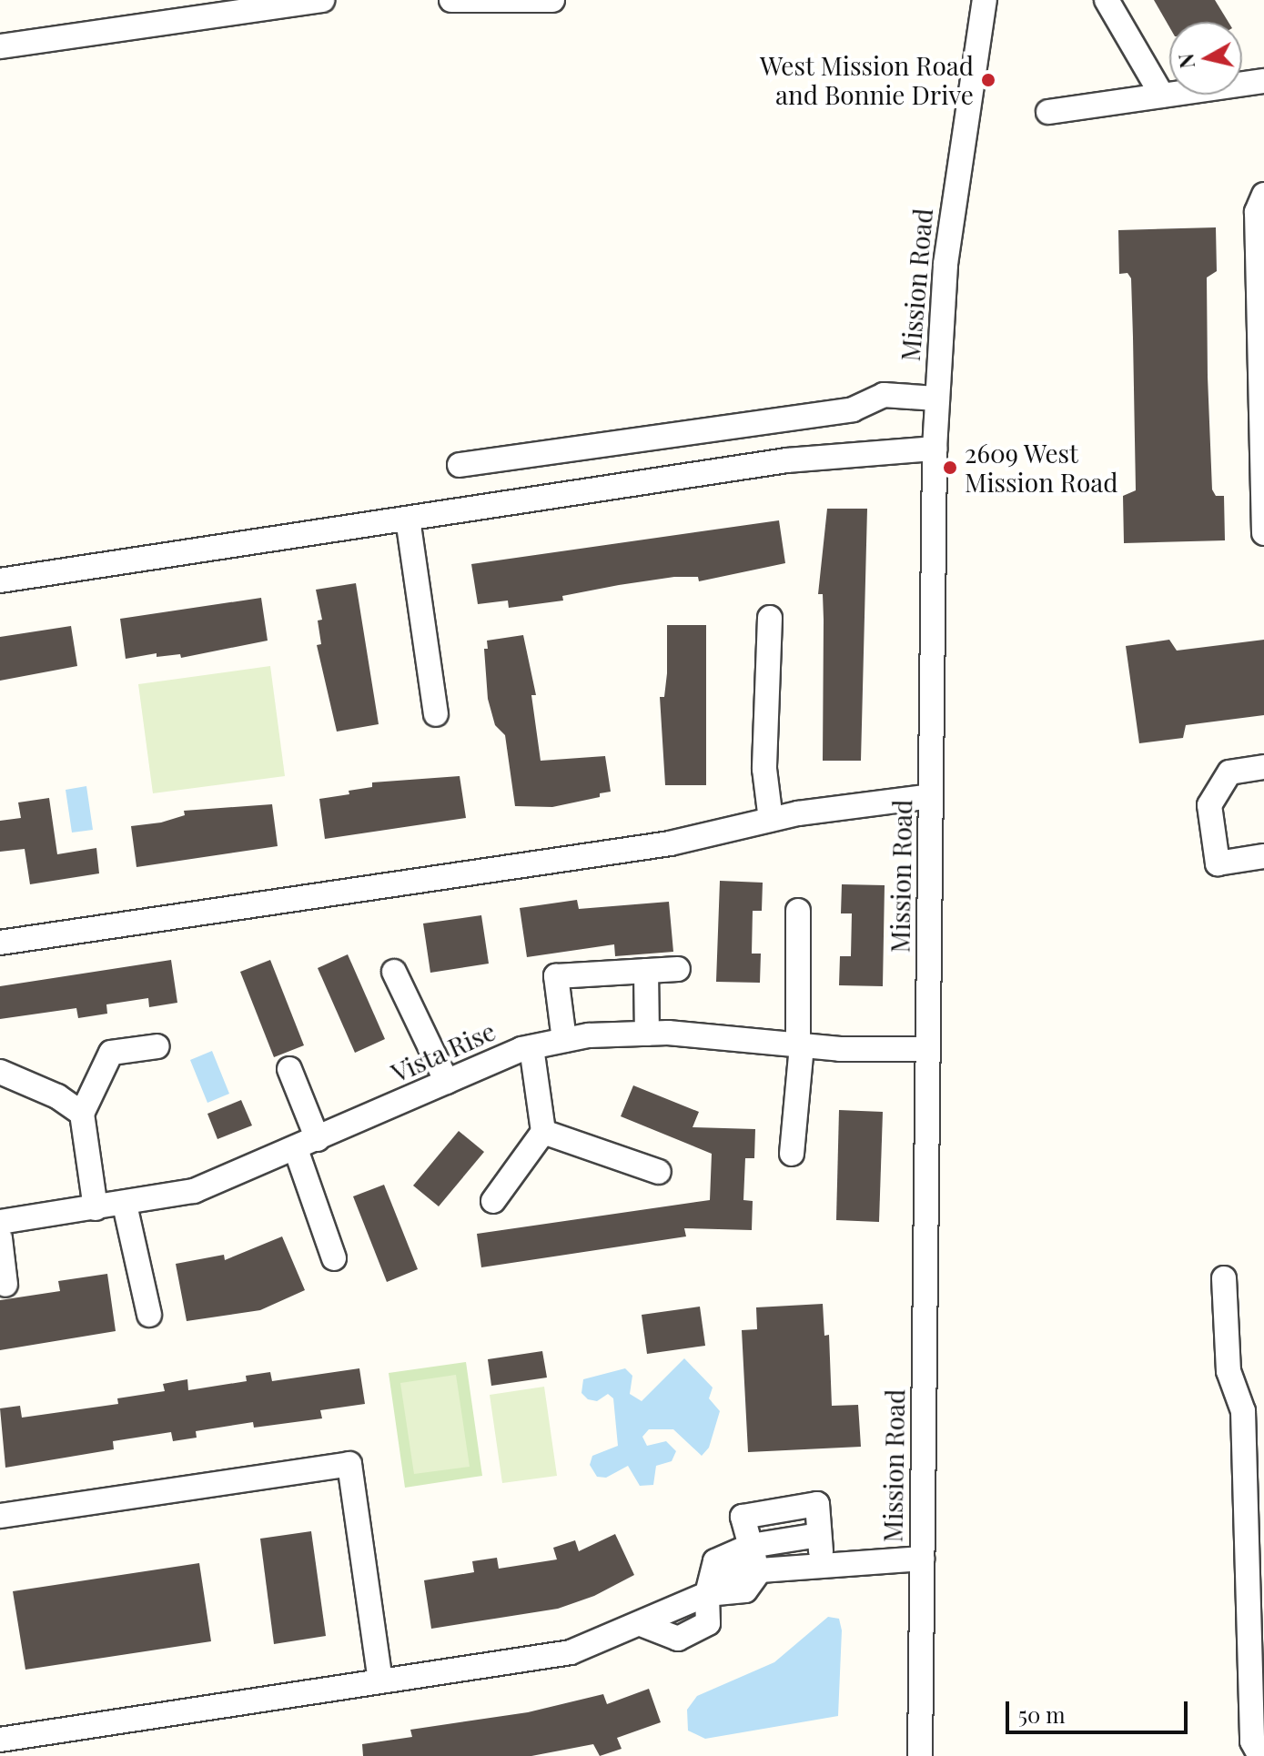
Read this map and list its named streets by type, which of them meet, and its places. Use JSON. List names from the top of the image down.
{
  "streets": {
    "street": ["Mission Road", "Vista Rise"]
  },
  "crossings": [
    ["Mission Road", "Vista Rise"]
  ],
  "places": ["West Mission Road and Bonnie Drive", "2609 West Mission Road"],
  "scale_bar": "50 m",
  "north": "left"
}
